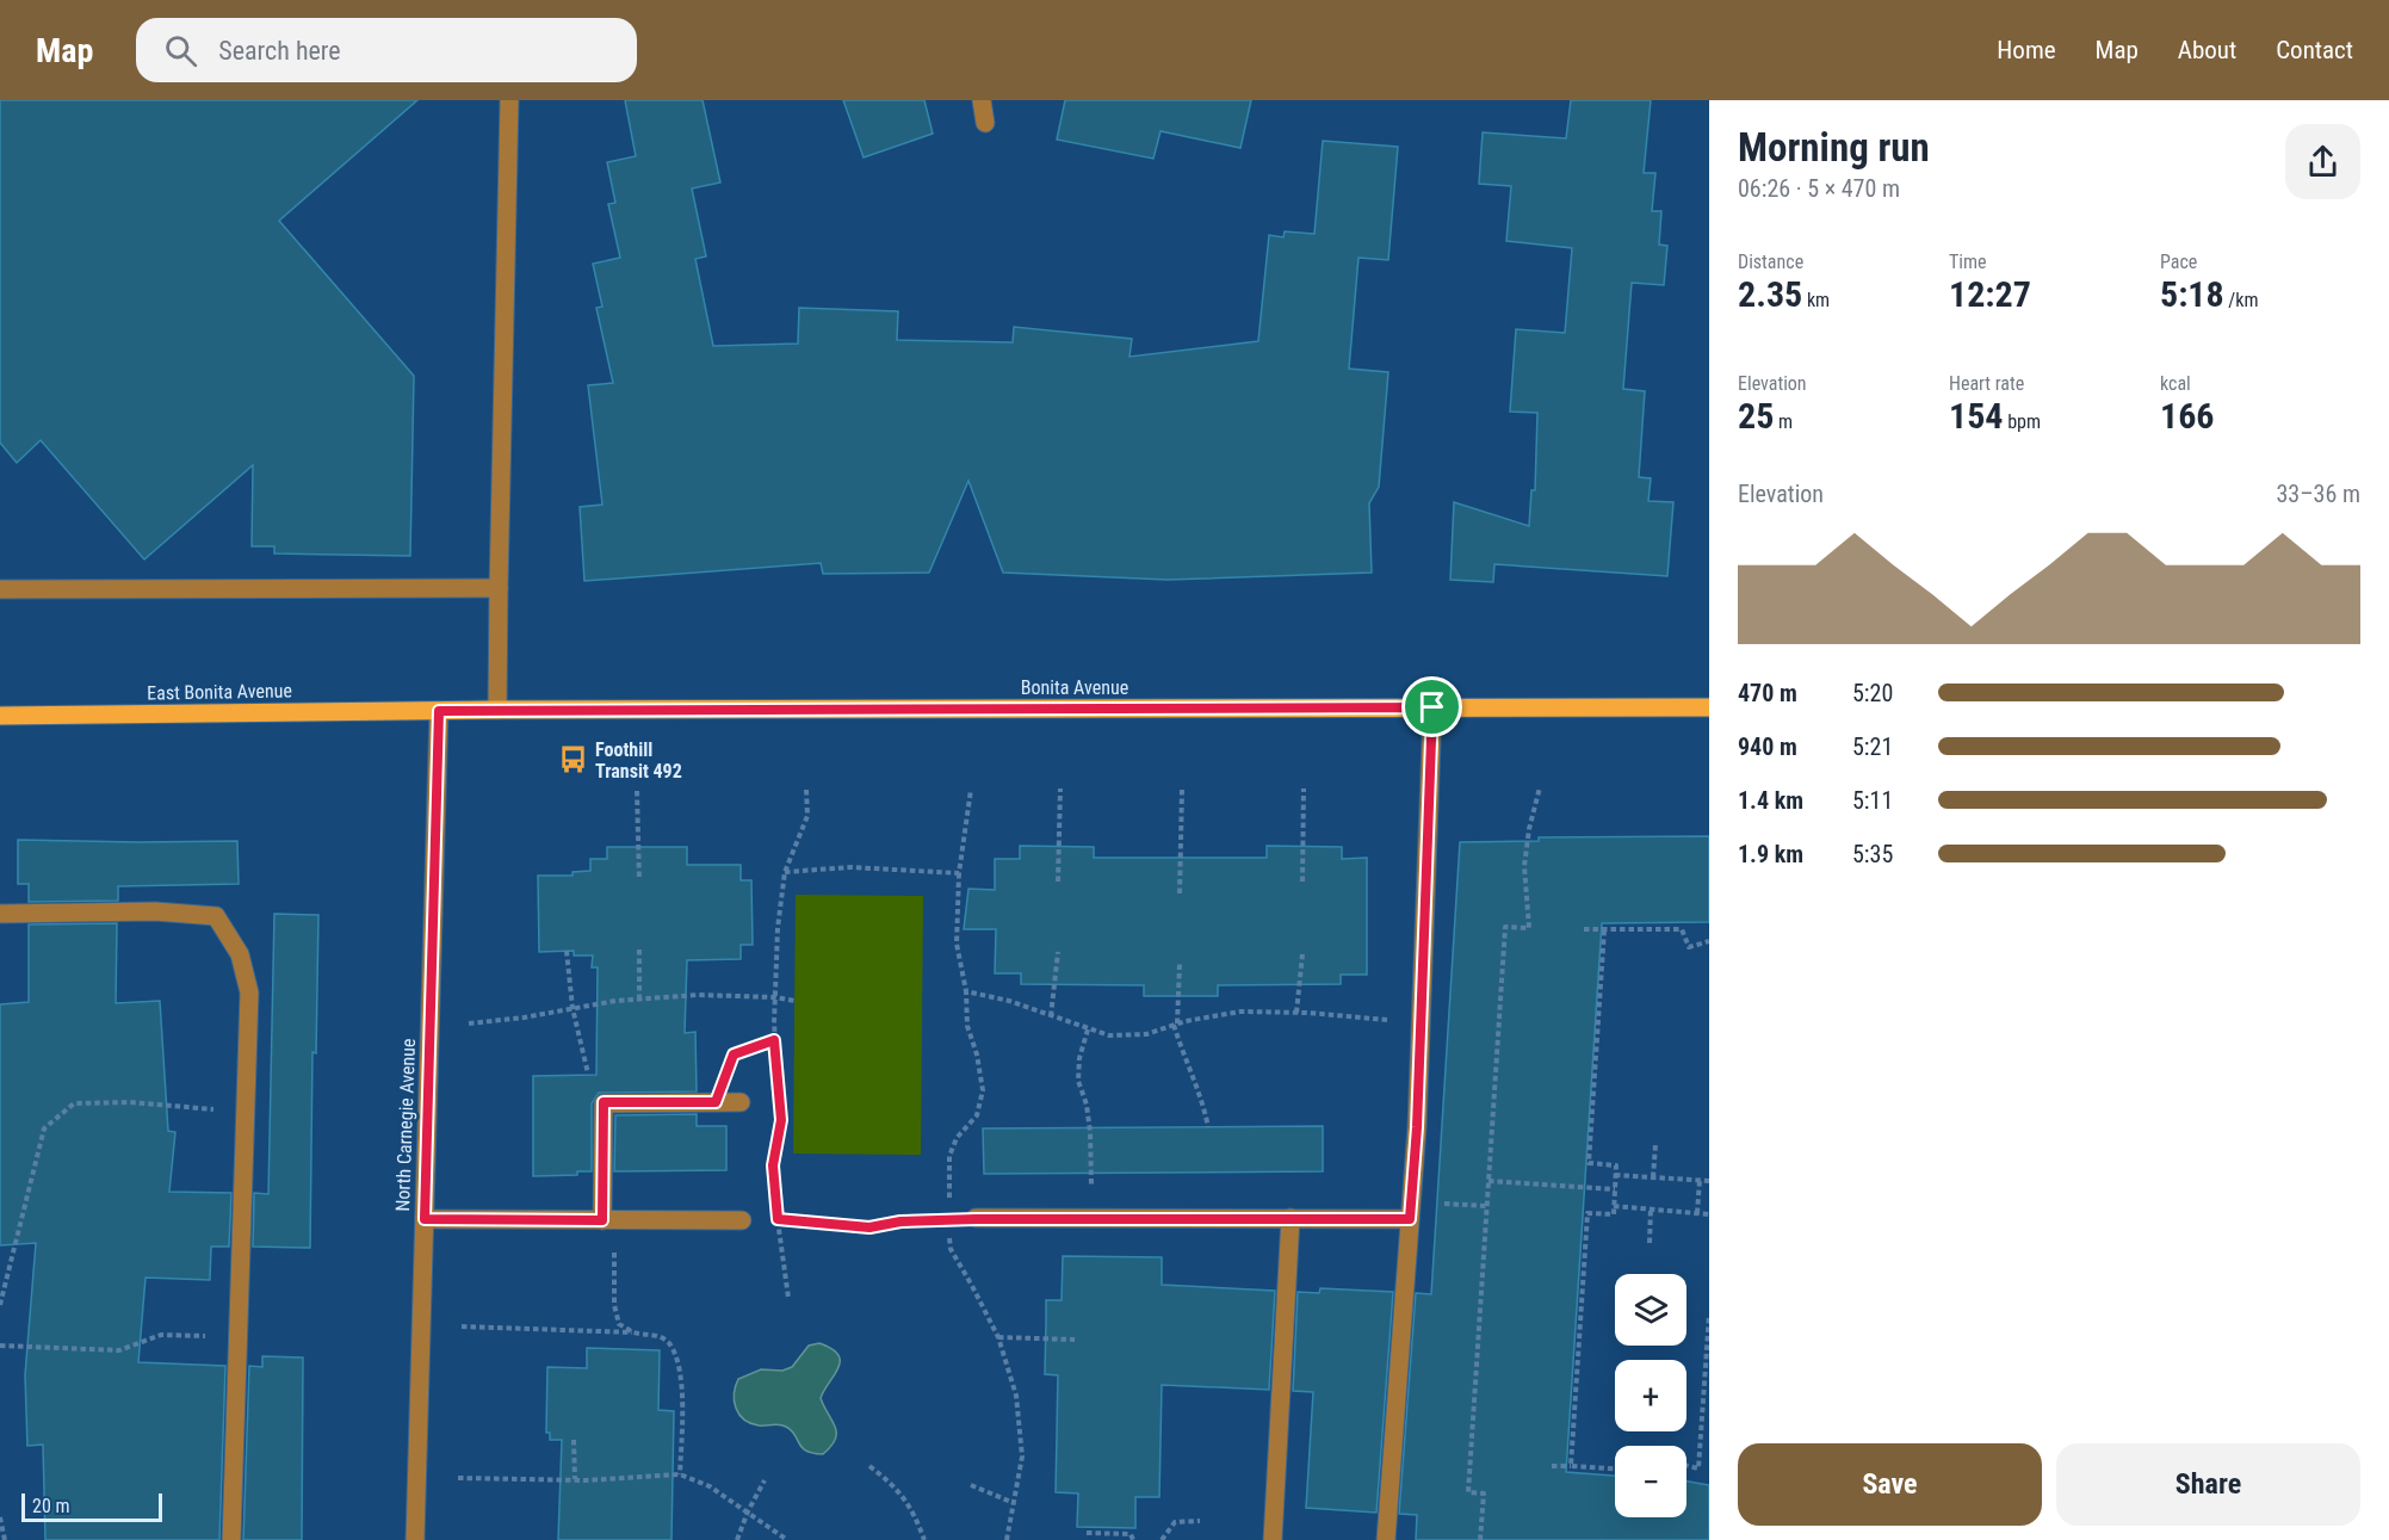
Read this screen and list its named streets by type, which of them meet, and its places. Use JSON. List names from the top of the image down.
{
  "streets": {
    "main road": ["Bonita Avenue", "East Bonita Avenue"],
    "street": ["North Carnegie Avenue"]
  },
  "crossings": [
    ["Bonita Avenue", "East Bonita Avenue"],
    ["Bonita Avenue", "North Carnegie Avenue"],
    ["East Bonita Avenue", "North Carnegie Avenue"]
  ],
  "places": {
    "bus stop": ["Foothill Transit 492"]
  },
  "scale_bar": "20 m",
  "page": {
    "header": "Map",
    "search": "Search here",
    "nav": [
      "Home",
      "Map",
      "About",
      "Contact"
    ],
    "heading": ["Morning run", "06:26 · 5 × 470 m"],
    "stats": [
      ["Distance", "2.35 km"],
      ["Time", "12:27"],
      ["Pace", "5:18 /km"],
      ["Elevation", "25 m"],
      ["Heart rate", "154 bpm"],
      ["kcal", "166"]
    ],
    "chart": ["Elevation", "33–36 m"],
    "list": [
      {
        "name": "470 m",
        "note": "5:20"
      },
      {
        "name": "940 m",
        "note": "5:21"
      },
      {
        "name": "1.4 km",
        "note": "5:11"
      },
      {
        "name": "1.9 km",
        "note": "5:35"
      }
    ],
    "map_buttons": ["+", "−"],
    "buttons": ["Save", "Share"],
    "scale": "20 m"
  }
}
